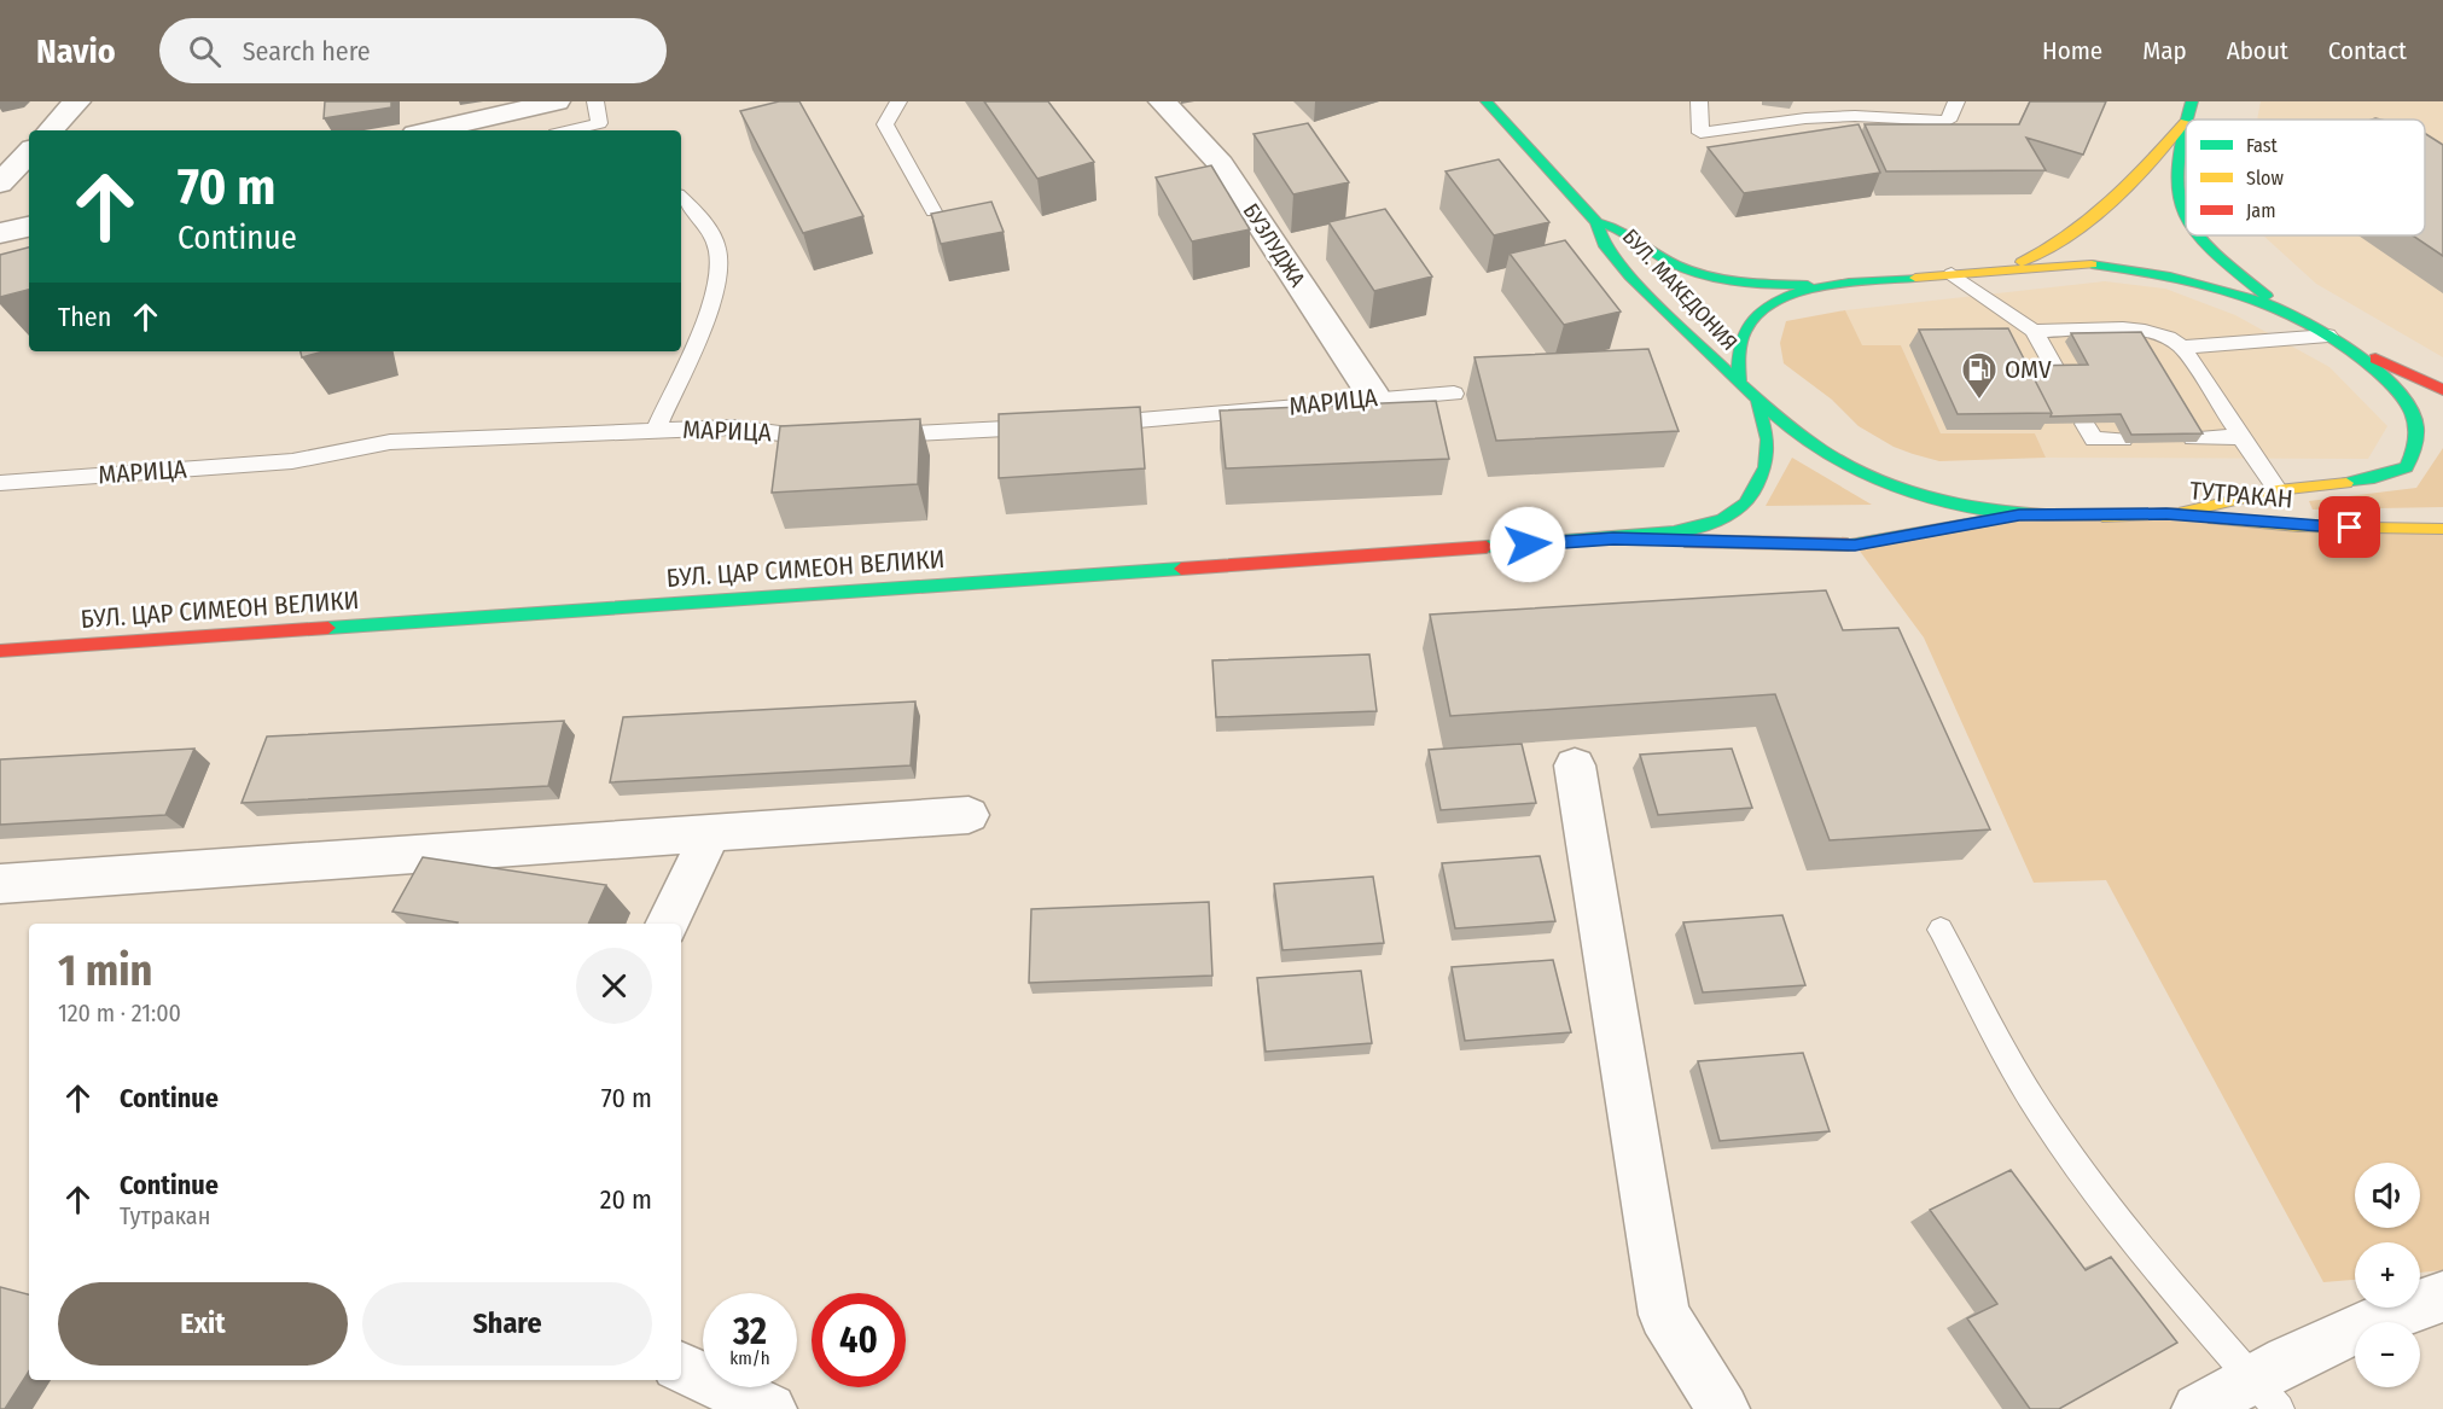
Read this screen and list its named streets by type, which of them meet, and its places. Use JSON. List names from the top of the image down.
{
  "streets": {
    "street": [
      "БУЗЛУДЖА",
      "БУЛ. МАКЕДОНИЯ",
      "ТУТРАКАН",
      "БУЛ. ЦАР СИМЕОН ВЕЛИКИ"
    ],
    "lane": ["МАРИЦА"]
  },
  "crossings": [
    ["БУЗЛУДЖА", "МАРИЦА"],
    ["БУЛ. МАКЕДОНИЯ", "БУЛ. ЦАР СИМЕОН ВЕЛИКИ"]
  ],
  "places": {
    "fuel station": ["OMV"]
  },
  "legend": ["Fast", "Slow", "Jam"],
  "page": {
    "header": "Navio",
    "search": "Search here",
    "nav": [
      "Home",
      "Map",
      "About",
      "Contact"
    ],
    "turn": ["70 m", "Continue"],
    "then": "Then",
    "heading": ["1 min", "120 m · 21:00"],
    "list": [
      {
        "name": "Continue",
        "value": "70 m"
      },
      {
        "name": "Continue",
        "note": "Тутракан",
        "value": "20 m"
      }
    ],
    "map_buttons": ["+", "−"],
    "buttons": ["Exit", "Share"],
    "speed": "32 km/h",
    "limit": "40"
  }
}
